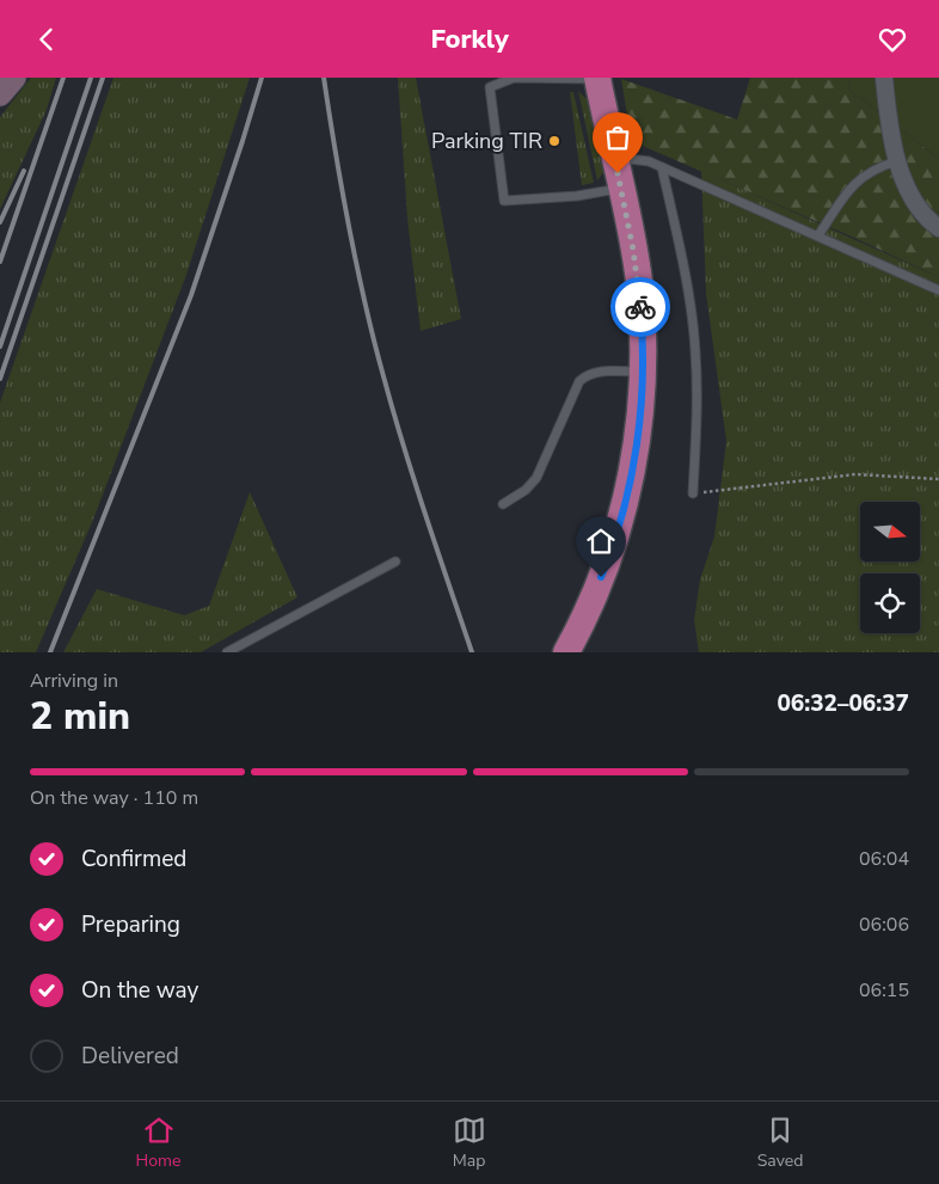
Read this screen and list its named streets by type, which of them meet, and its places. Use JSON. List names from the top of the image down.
{
  "places": ["Parking TIR"],
  "north": "right",
  "page": {
    "header": "Forkly",
    "heading": ["2 min", "Arriving in", "06:32–06:37"],
    "bar": "On the way · 110 m",
    "list": [
      ["Confirmed", "06:04"],
      ["Preparing", "06:06"],
      ["On the way", "06:15"],
      "Delivered"
    ],
    "tabs": ["Home", "Map", "Saved"]
  }
}
